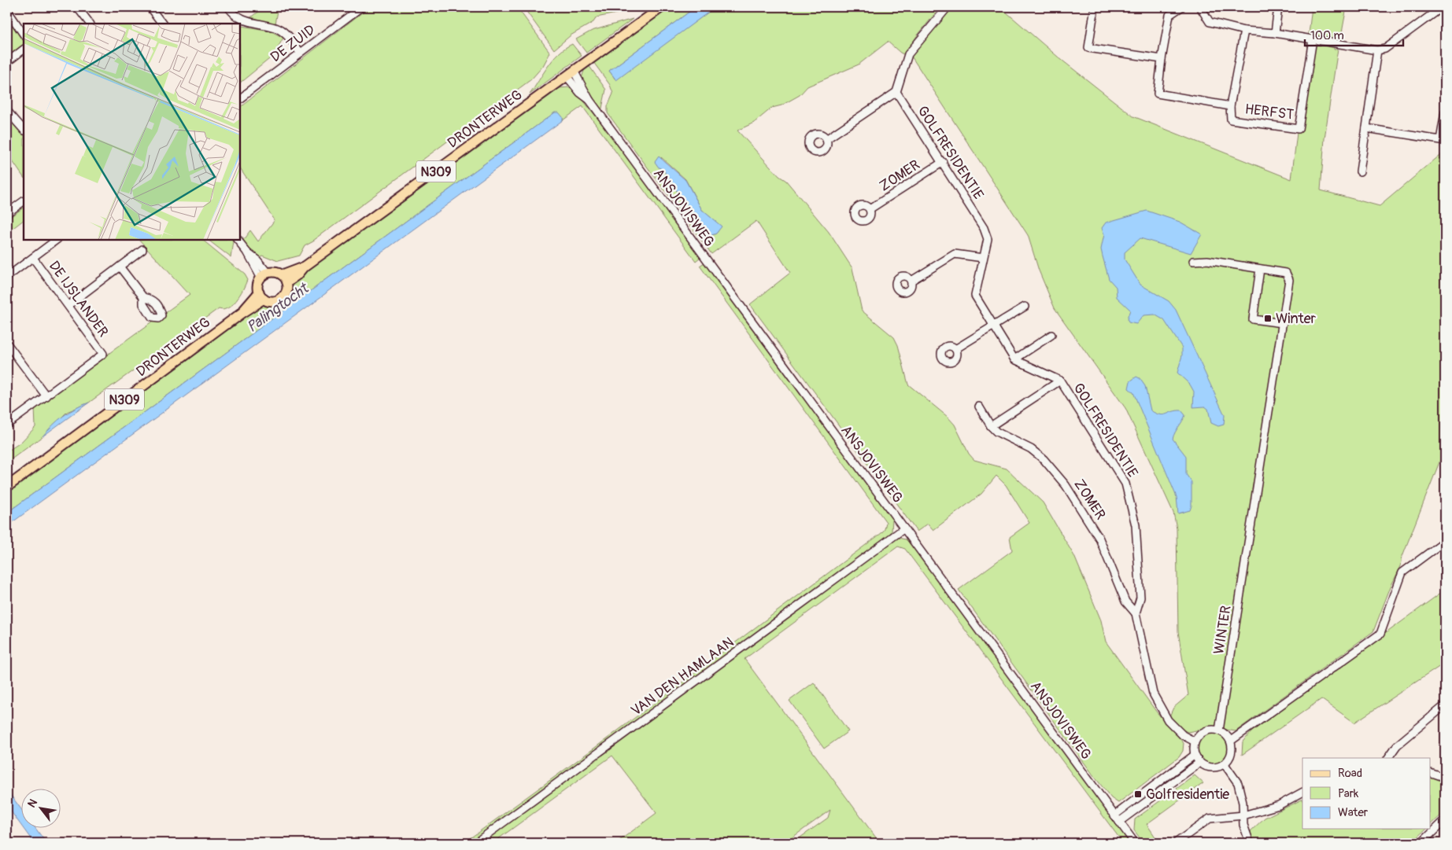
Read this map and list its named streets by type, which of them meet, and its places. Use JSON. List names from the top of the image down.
{
  "streets": {
    "main road": ["DRONTERWEG", "N309"],
    "street": [
      "DE ZUID",
      "HERFST",
      "GOLFRESIDENTIE",
      "ZOMER",
      "ANSJOVISWEG",
      "DE IJSLANDER",
      "WINTER",
      "VAN DEN HAMLAAN"
    ]
  },
  "crossings": [
    ["DRONTERWEG", "N309"],
    ["DRONTERWEG", "ANSJOVISWEG"],
    ["GOLFRESIDENTIE", "ZOMER"],
    ["GOLFRESIDENTIE", "WINTER"],
    ["ANSJOVISWEG", "VAN DEN HAMLAAN"]
  ],
  "water": ["Palingtocht"],
  "places": {
    "transit": ["Winter", "Golfresidentie"]
  },
  "legend": ["Road", "Park", "Water"],
  "scale_bar": "100 m",
  "north": "top left"
}
